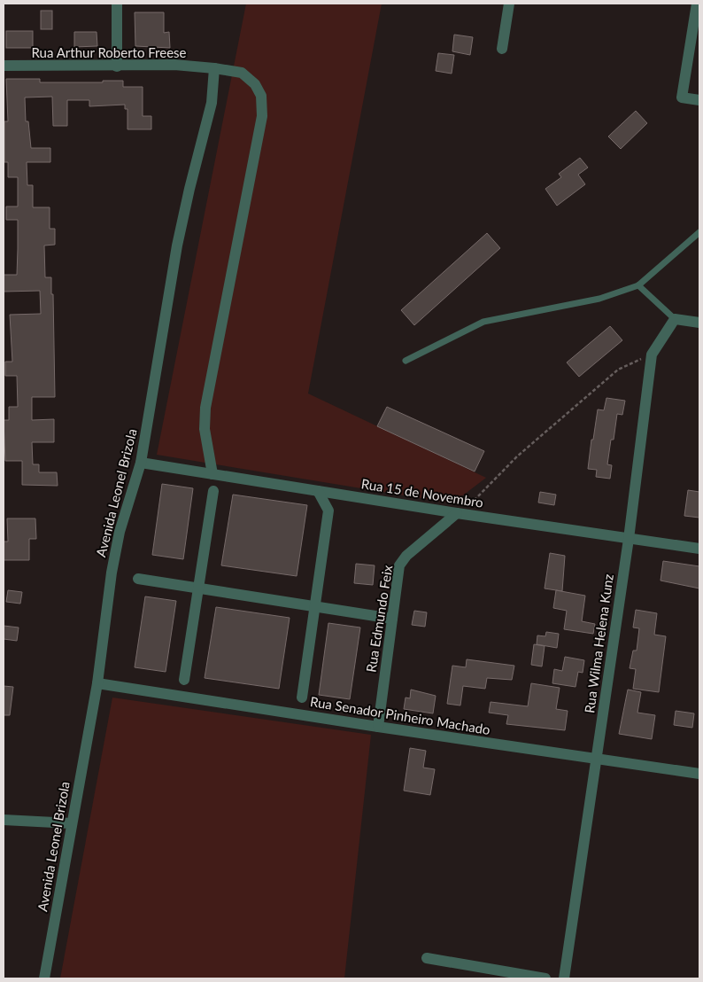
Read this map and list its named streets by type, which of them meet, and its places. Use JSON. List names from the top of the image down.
{
  "streets": {
    "street": [
      "Rua Arthur Roberto Freese",
      "Avenida Leonel Brizola",
      "Rua 15 de Novembro",
      "Rua Edmundo Feix",
      "Rua Wilma Helena Kunz",
      "Rua Senador Pinheiro Machado"
    ]
  },
  "crossings": [
    ["Rua Arthur Roberto Freese", "Avenida Leonel Brizola"],
    ["Rua Arthur Roberto Freese", "Rua 15 de Novembro"],
    ["Avenida Leonel Brizola", "Rua 15 de Novembro"],
    ["Avenida Leonel Brizola", "Rua Senador Pinheiro Machado"],
    ["Rua 15 de Novembro", "Rua Edmundo Feix"],
    ["Rua 15 de Novembro", "Rua Wilma Helena Kunz"],
    ["Rua Edmundo Feix", "Rua Senador Pinheiro Machado"],
    ["Rua Wilma Helena Kunz", "Rua Senador Pinheiro Machado"]
  ]
}
